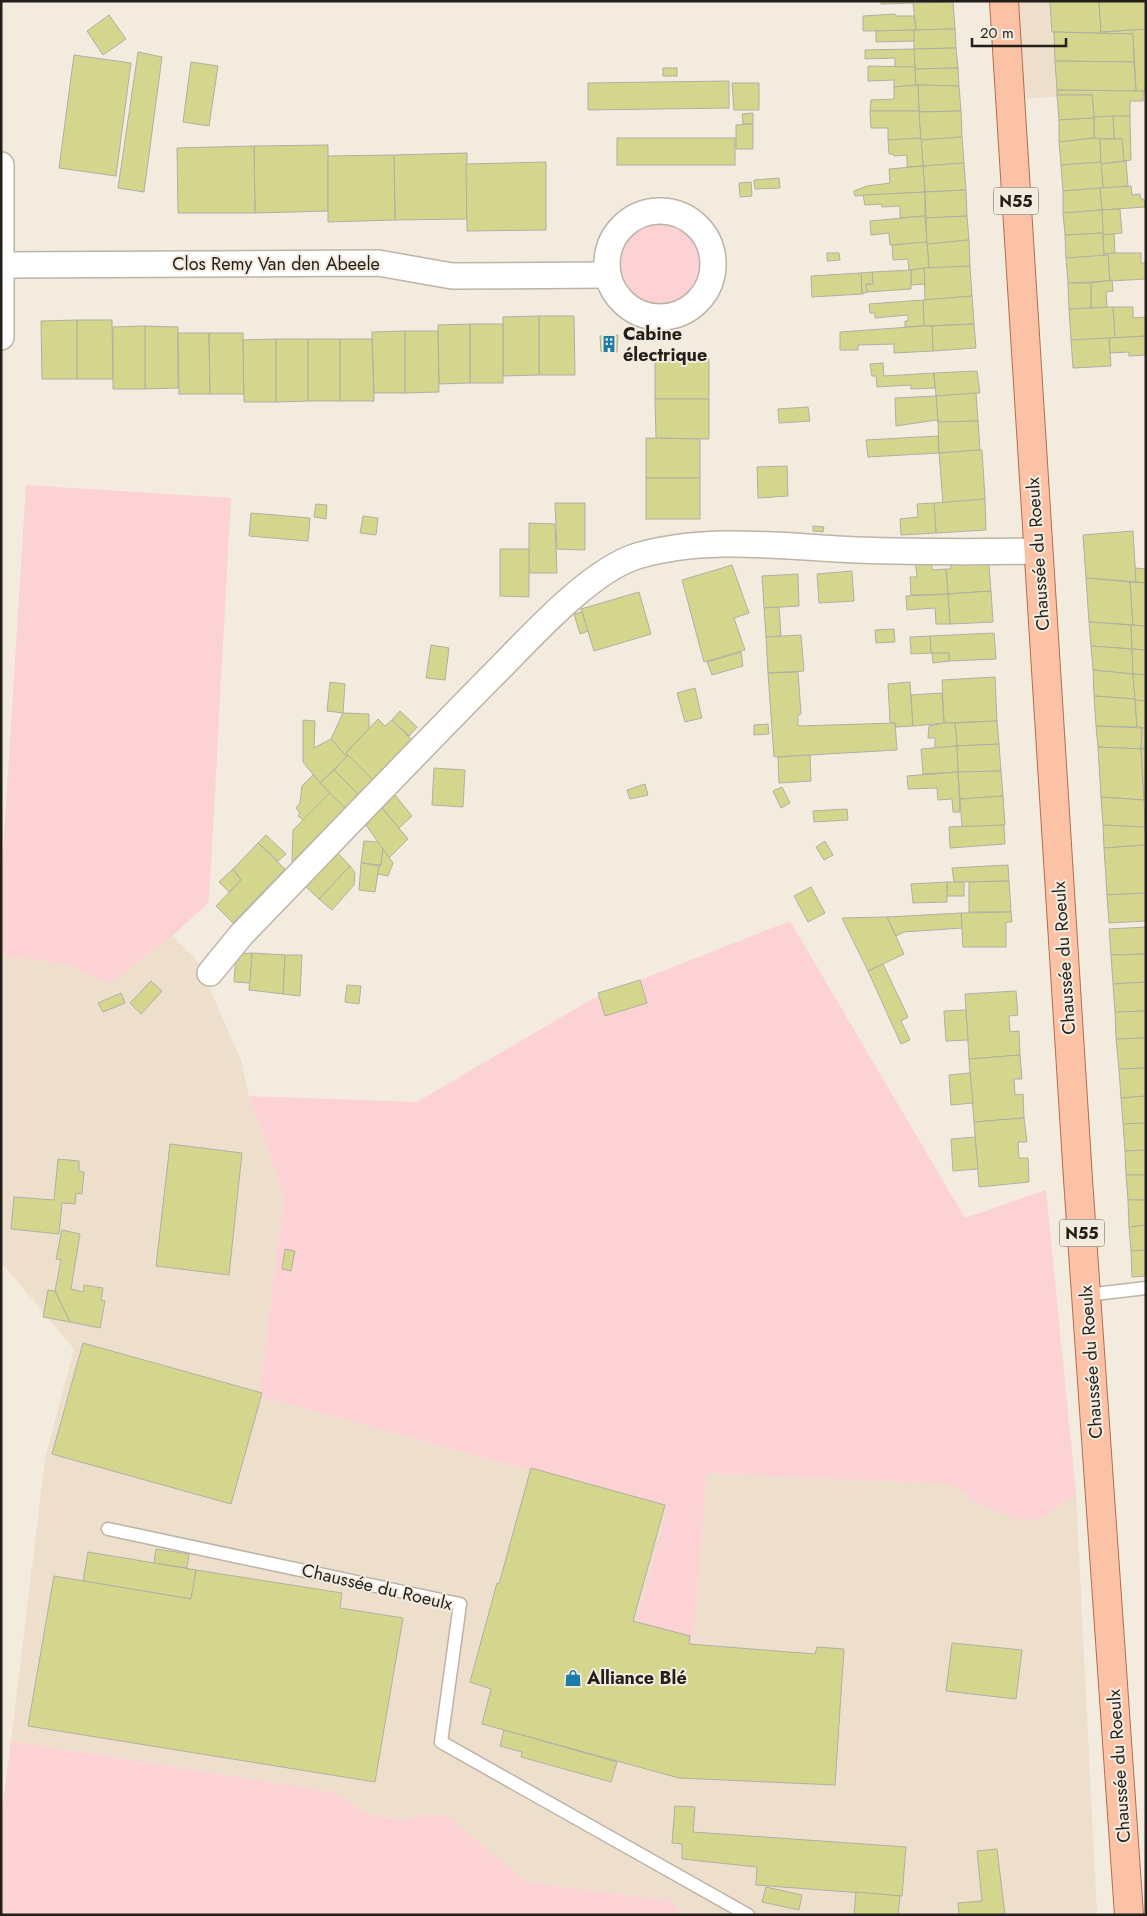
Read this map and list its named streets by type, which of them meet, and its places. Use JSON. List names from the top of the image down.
{
  "streets": {
    "main road": ["N55", "Chaussée du Roeulx"],
    "street": ["Clos Remy Van den Abeele"]
  },
  "places": {
    "building": ["Cabine électrique"],
    "shop": ["Alliance Blé"]
  },
  "scale_bar": "20 m"
}
